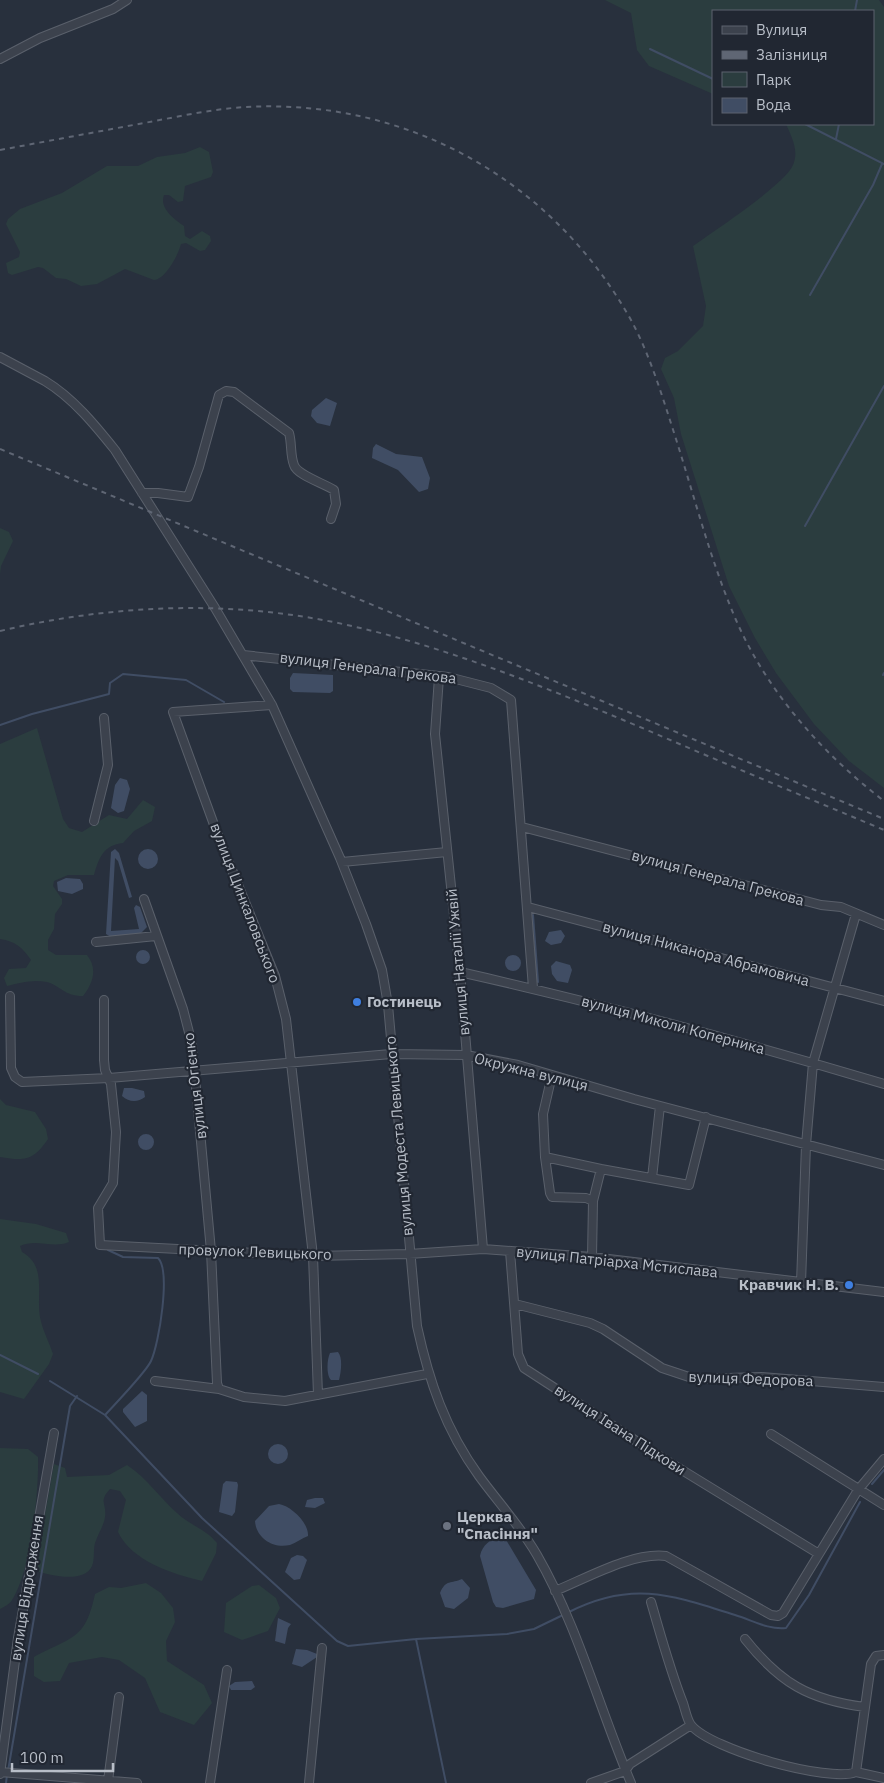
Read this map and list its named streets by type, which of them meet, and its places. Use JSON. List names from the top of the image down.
{
  "streets": {
    "street": [
      "вулиця Генерала Грекова",
      "вулиця Цинкаловського",
      "вулиця Никанора Абрамовича",
      "вулиця Наталії Ужвій",
      "вулиця Миколи Коперника",
      "Окружна вулиця",
      "вулиця Огієнко",
      "вулиця Модеста Левицького",
      "провулок Левицького",
      "вулиця Патріарха Мстислава",
      "вулиця Федорова",
      "вулиця Івана Підкови",
      "вулиця Відродження"
    ]
  },
  "crossings": [
    ["вулиця Генерала Грекова", "вулиця Никанора Абрамовича"],
    ["вулиця Генерала Грекова", "вулиця Наталії Ужвій"],
    ["вулиця Генерала Грекова", "вулиця Миколи Коперника"],
    ["вулиця Генерала Грекова", "вулиця Модеста Левицького"],
    ["вулиця Цинкаловського", "Окружна вулиця"],
    ["вулиця Цинкаловського", "вулиця Модеста Левицького"],
    ["вулиця Цинкаловського", "провулок Левицького"],
    ["вулиця Наталії Ужвій", "вулиця Миколи Коперника"],
    ["вулиця Наталії Ужвій", "Окружна вулиця"],
    ["вулиця Наталії Ужвій", "вулиця Патріарха Мстислава"],
    ["Окружна вулиця", "вулиця Огієнко"],
    ["Окружна вулиця", "вулиця Модеста Левицького"],
    ["Окружна вулиця", "провулок Левицького"],
    ["вулиця Огієнко", "провулок Левицького"],
    ["вулиця Модеста Левицького", "провулок Левицького"],
    ["вулиця Модеста Левицького", "вулиця Патріарха Мстислава"],
    ["провулок Левицького", "вулиця Патріарха Мстислава"],
    ["вулиця Патріарха Мстислава", "вулиця Івана Підкови"],
    ["вулиця Федорова", "вулиця Івана Підкови"]
  ],
  "places": ["Гостинець", "Кравчик Н. В.", "Церква \"Спасіння\""],
  "legend": [
    "Вулиця",
    "Залізниця",
    "Парк",
    "Вода"
  ],
  "scale_bar": "100 m"
}
